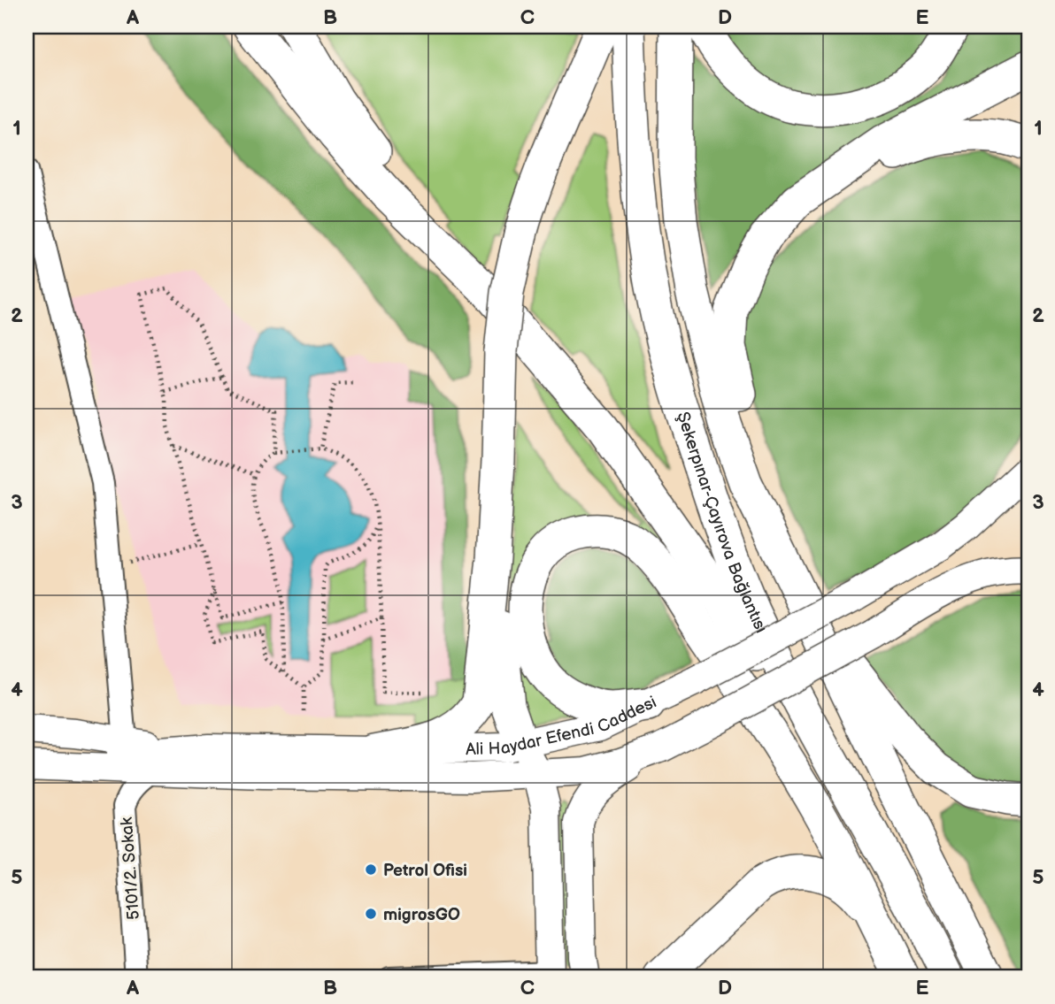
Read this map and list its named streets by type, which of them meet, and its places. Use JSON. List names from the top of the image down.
{
  "streets": {
    "highway": ["Şekerpınar-Çayırova Bağlantısı"],
    "main road": ["Ali Haydar Efendi Caddesi"],
    "street": ["5101/2. Sokak"]
  },
  "crossings": [
    ["Ali Haydar Efendi Caddesi", "5101/2. Sokak"]
  ],
  "places": ["Petrol Ofisi", "migrosGO"],
  "grid": {
    "columns": [
      "A",
      "B",
      "C",
      "D",
      "E"
    ],
    "rows": [
      "1",
      "2",
      "3",
      "4",
      "5"
    ]
  }
}
